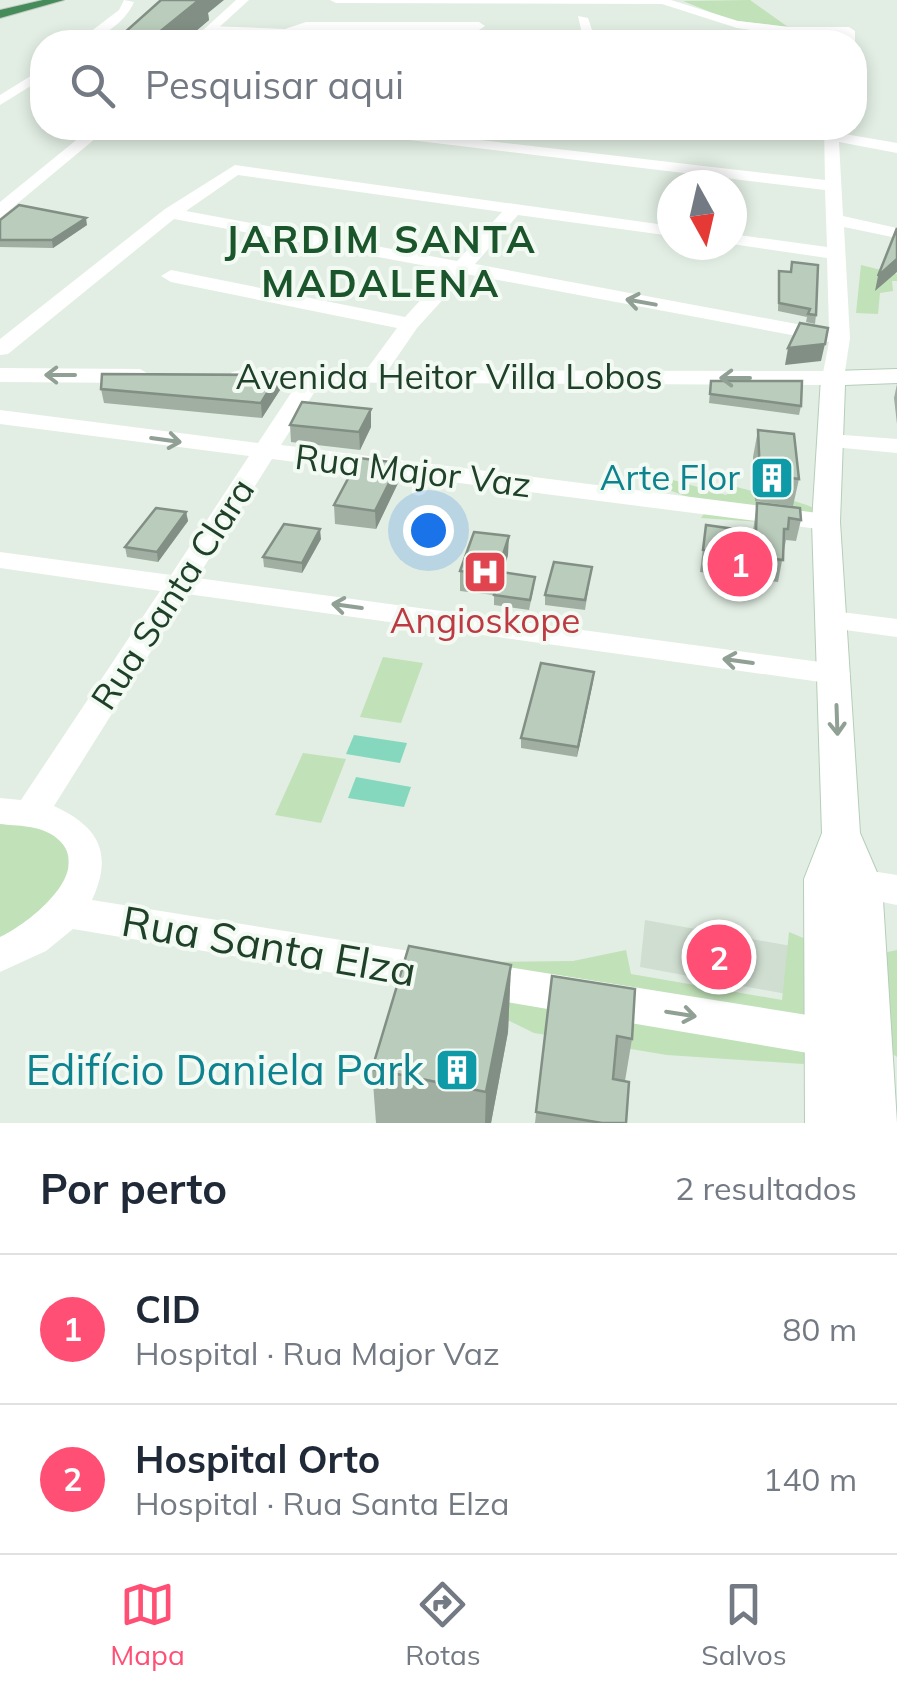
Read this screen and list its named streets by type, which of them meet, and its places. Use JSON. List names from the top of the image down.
{
  "streets": {
    "street": [
      "Avenida Heitor Villa Lobos",
      "Rua Major Vaz",
      "Rua Santa Clara",
      "Rua Santa Elza"
    ]
  },
  "crossings": [
    ["Avenida Heitor Villa Lobos", "Rua Santa Clara"],
    ["Rua Major Vaz", "Rua Santa Clara"]
  ],
  "one_way": ["Rua Santa Elza"],
  "districts": ["JARDIM SANTA MADALENA"],
  "places": {
    "building": ["Arte Flor", "Edifício Daniela Park"],
    "hospital": ["Angioskope"]
  },
  "north": "bottom",
  "page": {
    "search": "Pesquisar aqui",
    "pins": ["1", "2"],
    "heading": ["Por perto", "2 resultados"],
    "list": [
      {
        "mark": "1",
        "name": "CID",
        "note": "Hospital · Rua Major Vaz",
        "value": "80 m"
      },
      {
        "mark": "2",
        "name": "Hospital Orto",
        "note": "Hospital · Rua Santa Elza",
        "value": "140 m"
      }
    ],
    "nav": ["Mapa", "Rotas", "Salvos"]
  }
}
